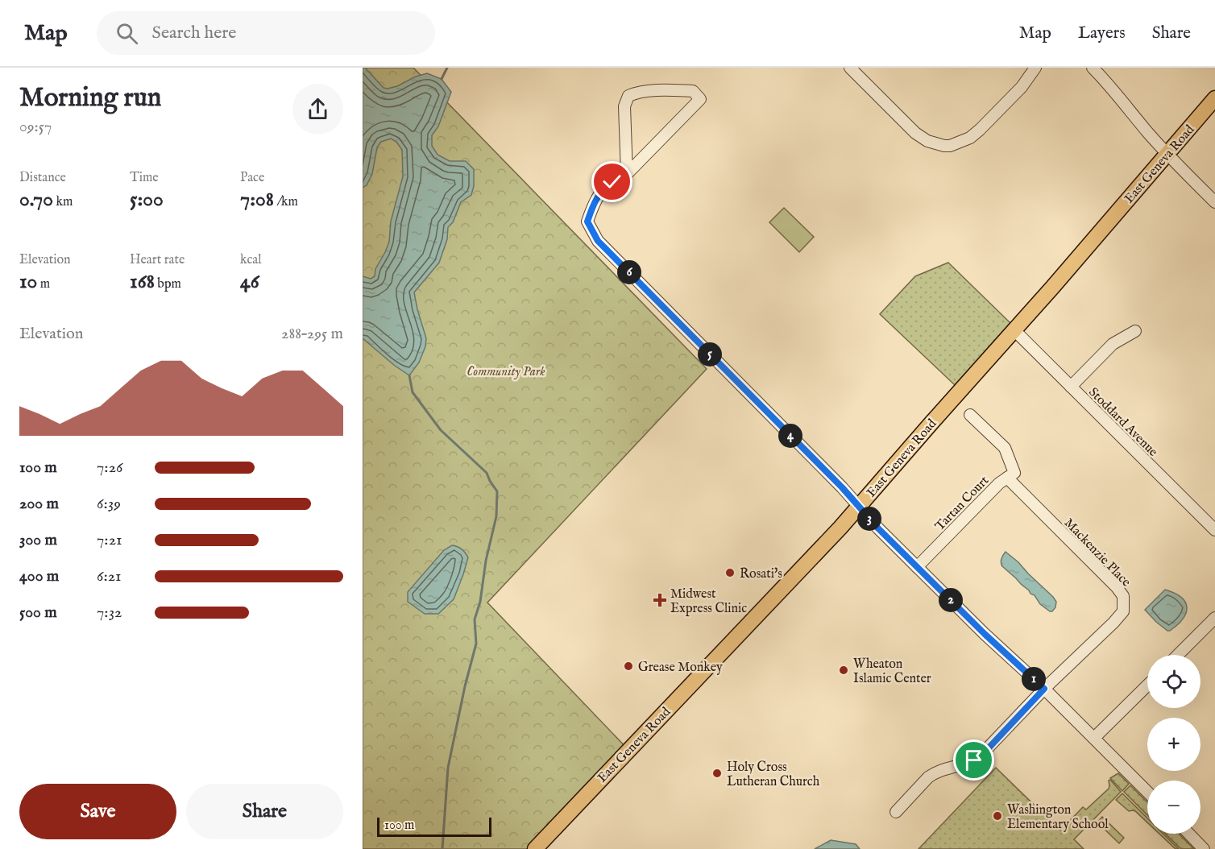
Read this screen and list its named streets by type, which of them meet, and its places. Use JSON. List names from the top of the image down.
{
  "streets": {
    "main road": ["East Geneva Road"],
    "street": ["Stoddard Avenue", "Tartan Court", "Mackenzie Place"]
  },
  "crossings": [
    ["East Geneva Road", "Stoddard Avenue"],
    ["Tartan Court", "Mackenzie Place"]
  ],
  "parks": ["Community Park"],
  "places": {
    "other": [
      "Rosati's",
      "Grease Monkey",
      "Wheaton Islamic Center",
      "Holy Cross Lutheran Church",
      "Washington Elementary School"
    ],
    "health": ["Midwest Express Clinic"]
  },
  "scale_bar": "100 m",
  "page": {
    "header": "Map",
    "search": "Search here",
    "nav": ["Map", "Layers", "Share"],
    "heading": ["Morning run", "09:57"],
    "stats": [
      ["Distance", "0.70 km"],
      ["Time", "5:00"],
      ["Pace", "7:08 /km"],
      ["Elevation", "10 m"],
      ["Heart rate", "168 bpm"],
      ["kcal", "46"]
    ],
    "pins": [
      "6",
      "5",
      "4",
      "3",
      "2",
      "1"
    ],
    "chart": ["Elevation", "288–295 m"],
    "list": [
      {
        "name": "100 m",
        "note": "7:26"
      },
      {
        "name": "200 m",
        "note": "6:39"
      },
      {
        "name": "300 m",
        "note": "7:21"
      },
      {
        "name": "400 m",
        "note": "6:21"
      },
      {
        "name": "500 m",
        "note": "7:32"
      }
    ],
    "map_buttons": ["+", "−"],
    "buttons": ["Save", "Share"],
    "scale": "100 m"
  }
}
